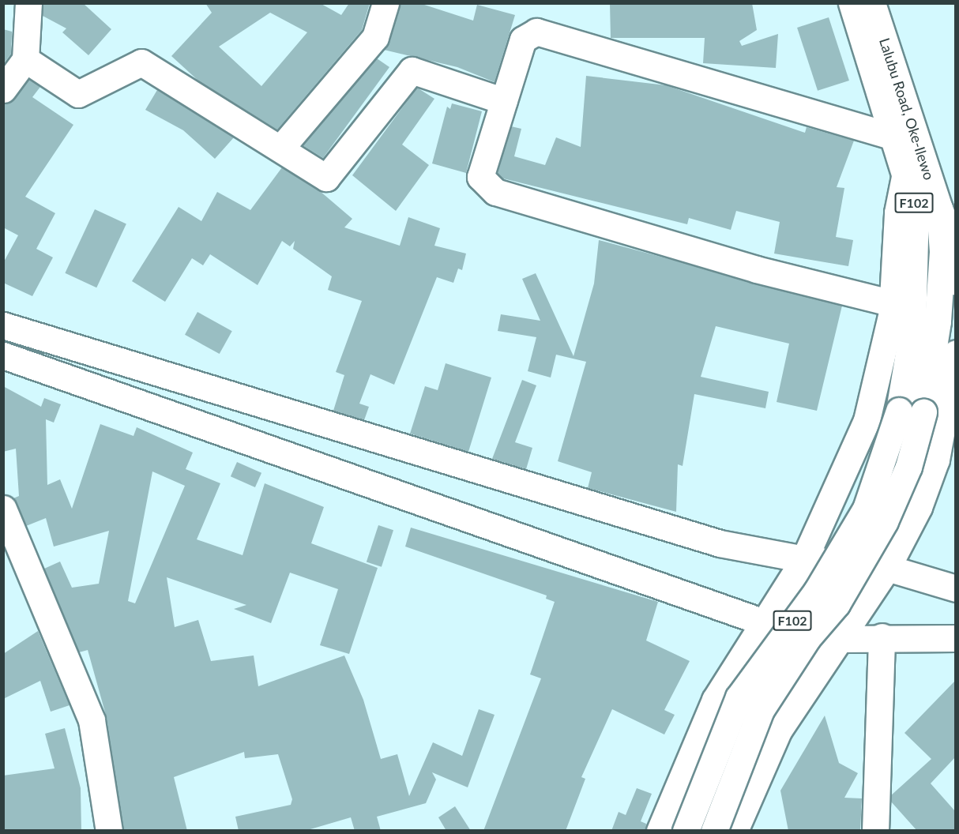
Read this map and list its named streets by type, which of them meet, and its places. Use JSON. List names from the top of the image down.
{
  "streets": {
    "main road": ["Lalubu Road, Oke-Ilewo", "F102"]
  },
  "crossings": [
    ["Lalubu Road, Oke-Ilewo", "F102"]
  ]
}
